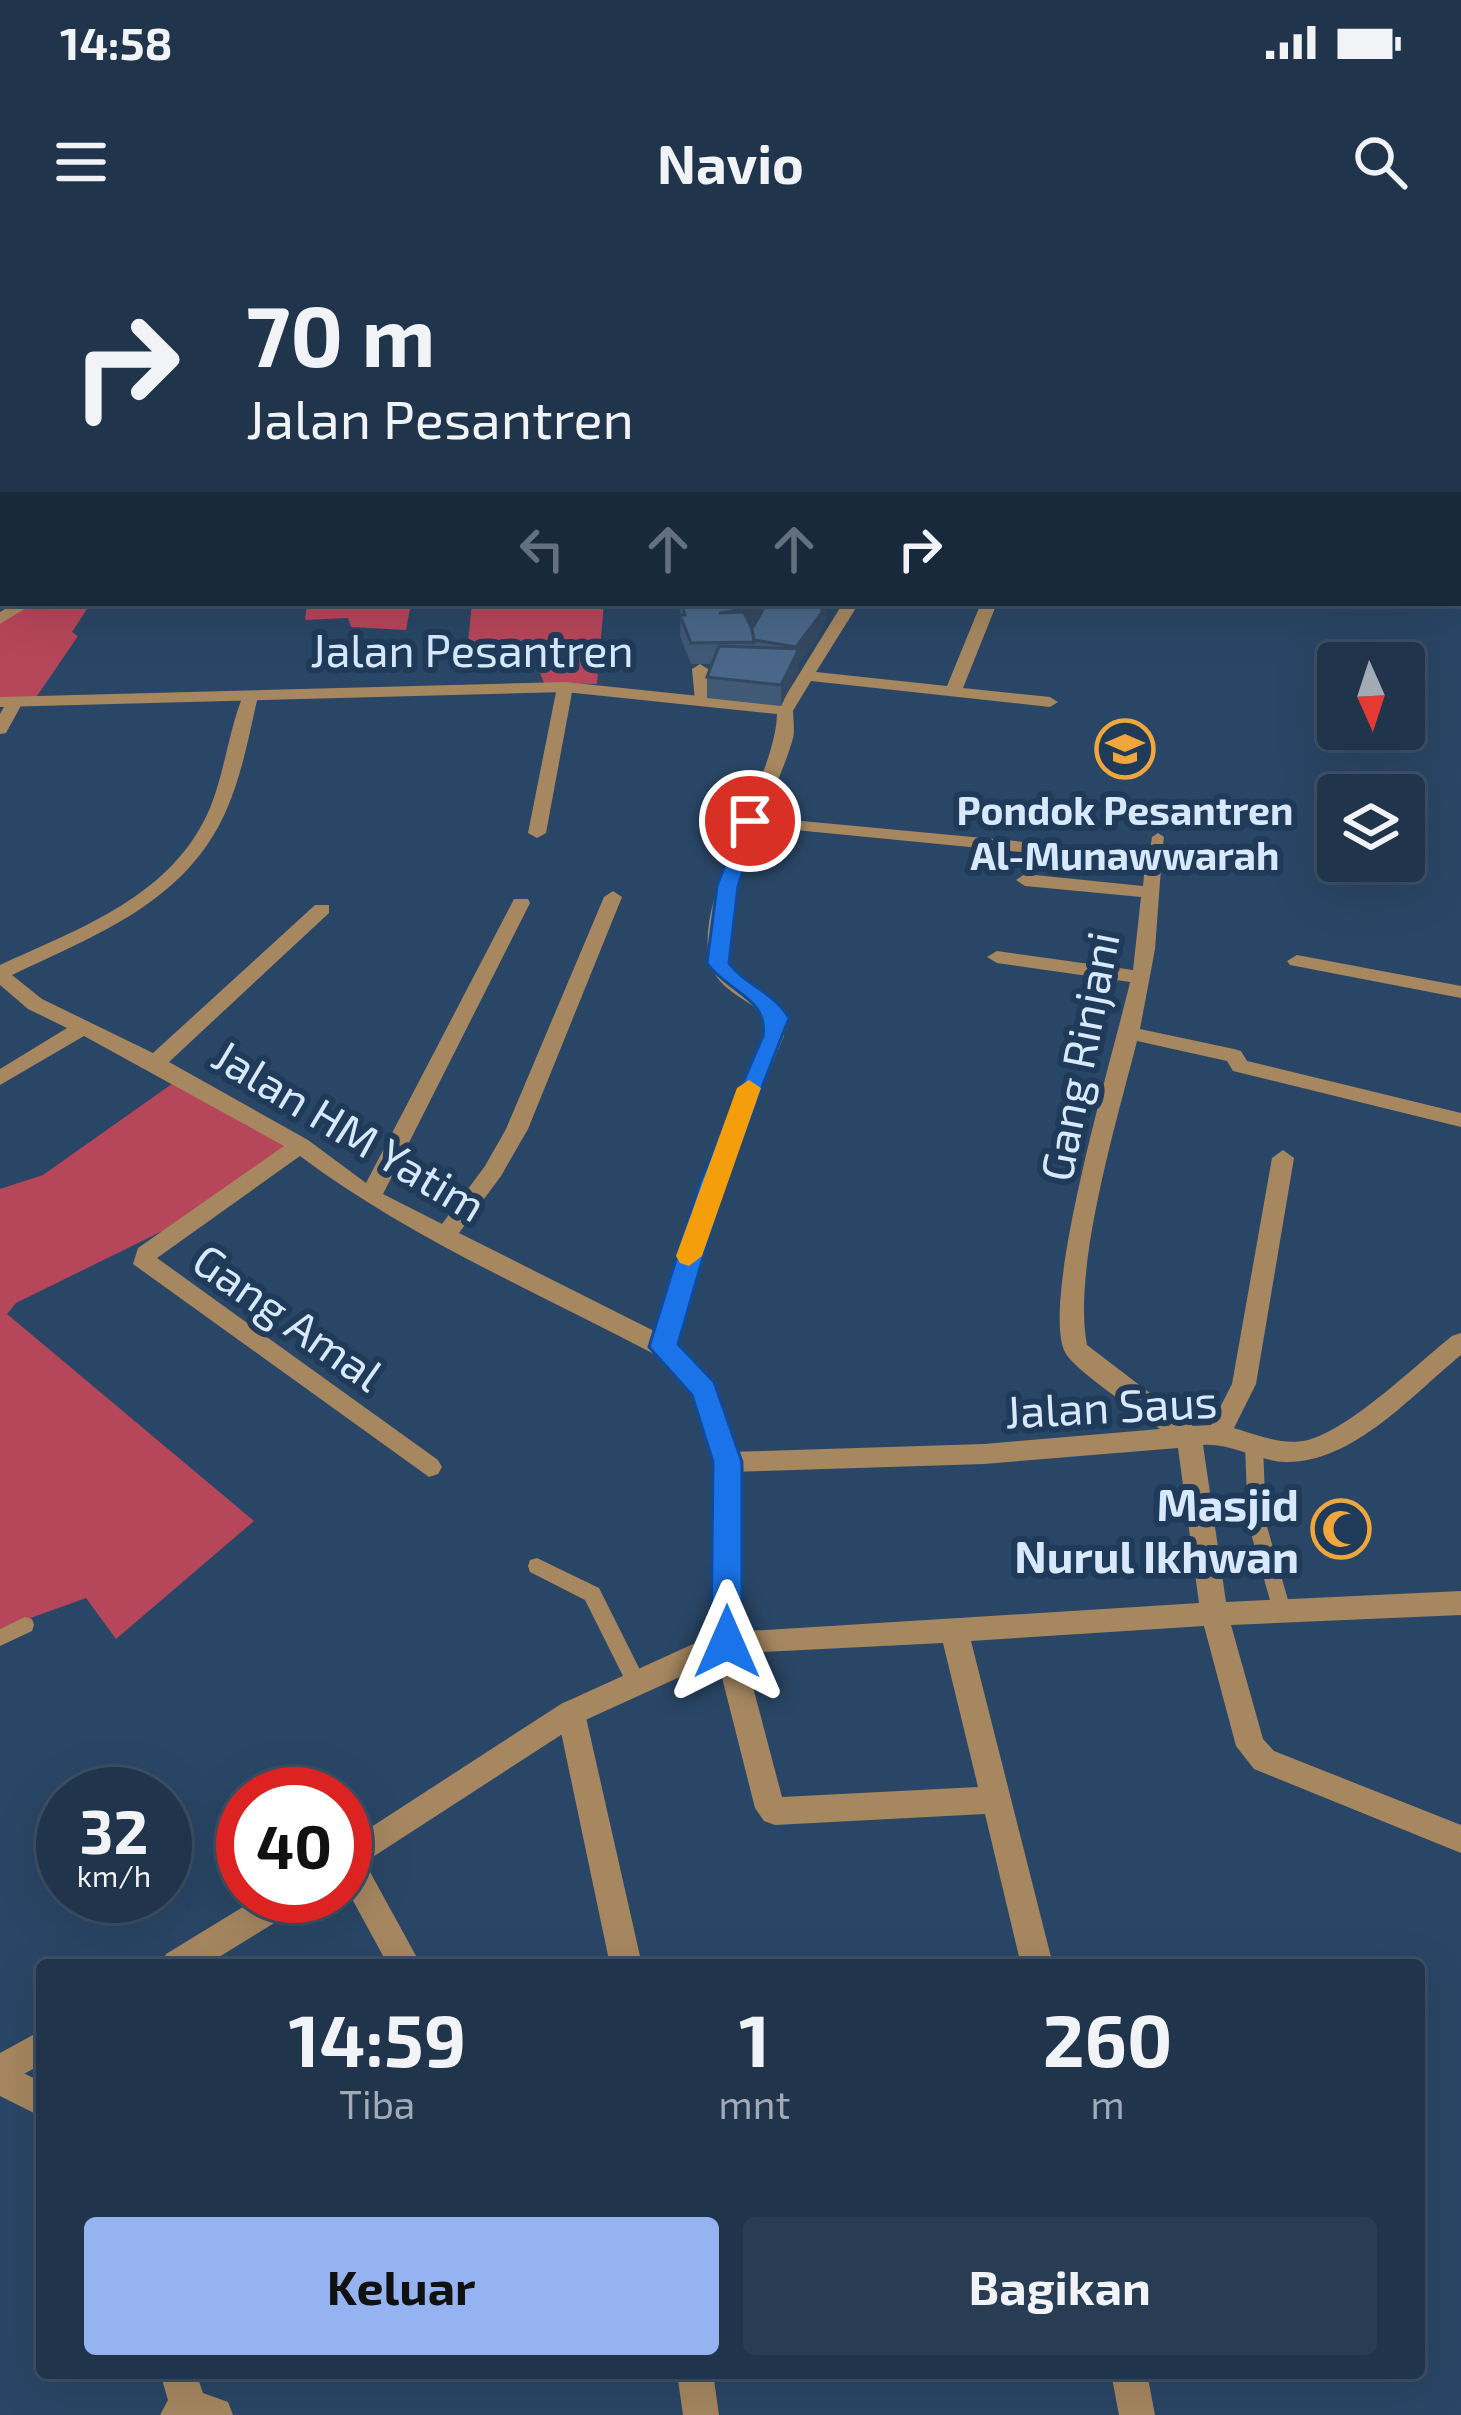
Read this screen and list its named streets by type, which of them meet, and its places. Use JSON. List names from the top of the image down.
{
  "streets": {
    "street": [
      "Jalan Pesantren",
      "Gang Rinjani",
      "Jalan HM Yatim",
      "Gang Amal",
      "Jalan Saus"
    ]
  },
  "crossings": [
    ["Gang Rinjani", "Jalan Saus"],
    ["Jalan HM Yatim", "Gang Amal"]
  ],
  "places": {
    "school or university": ["Pondok Pesantren Al-Munawwarah"],
    "mosque": ["Masjid Nurul Ikhwan"]
  },
  "north": "bottom",
  "page": {
    "status": "14:58",
    "header": "Navio",
    "turn": ["70 m", "Jalan Pesantren"],
    "speed": "32 km/h",
    "limit": "40",
    "eta": [
      "14:59",
      "Tiba",
      "1",
      "mnt",
      "260",
      "m"
    ],
    "buttons": ["Keluar", "Bagikan"]
  }
}
